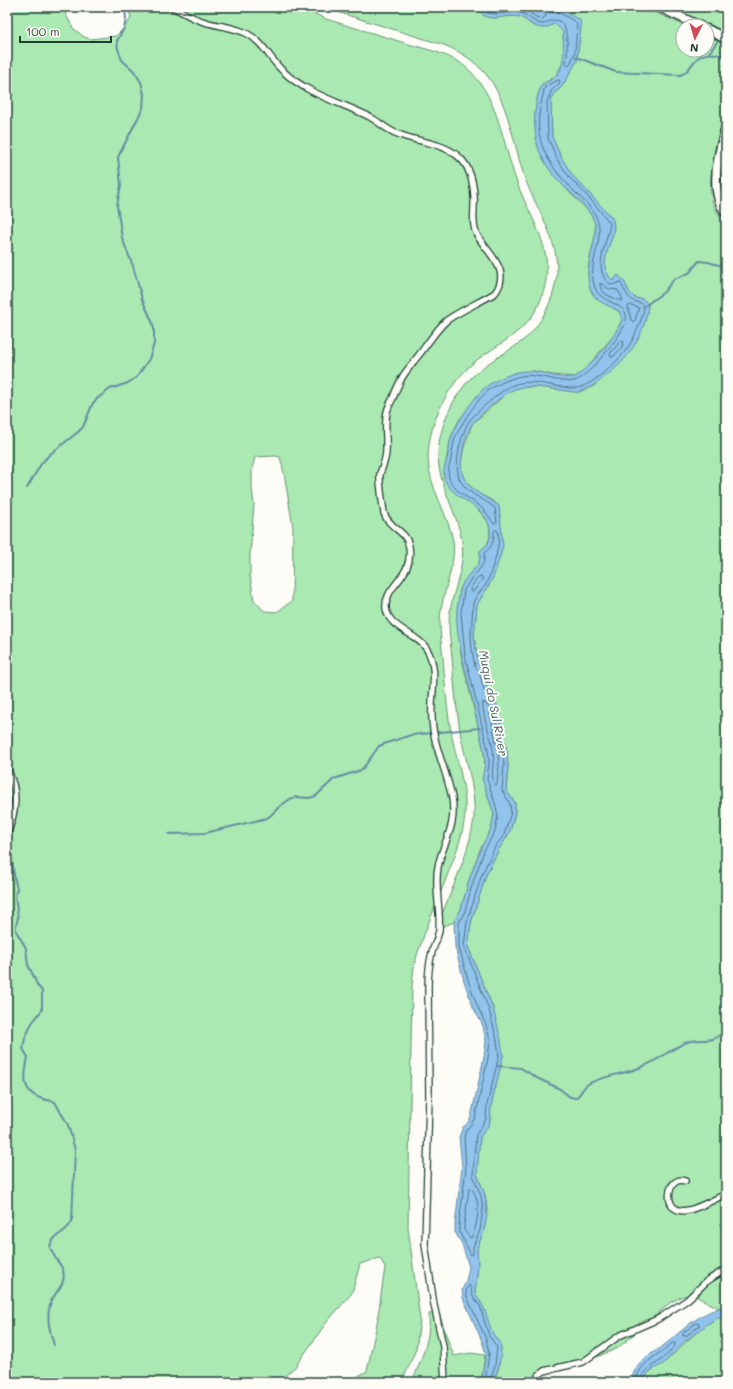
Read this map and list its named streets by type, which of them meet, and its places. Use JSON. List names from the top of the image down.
{
  "water": ["Muqui do Sul River"],
  "scale_bar": "100 m",
  "north": "bottom"
}
